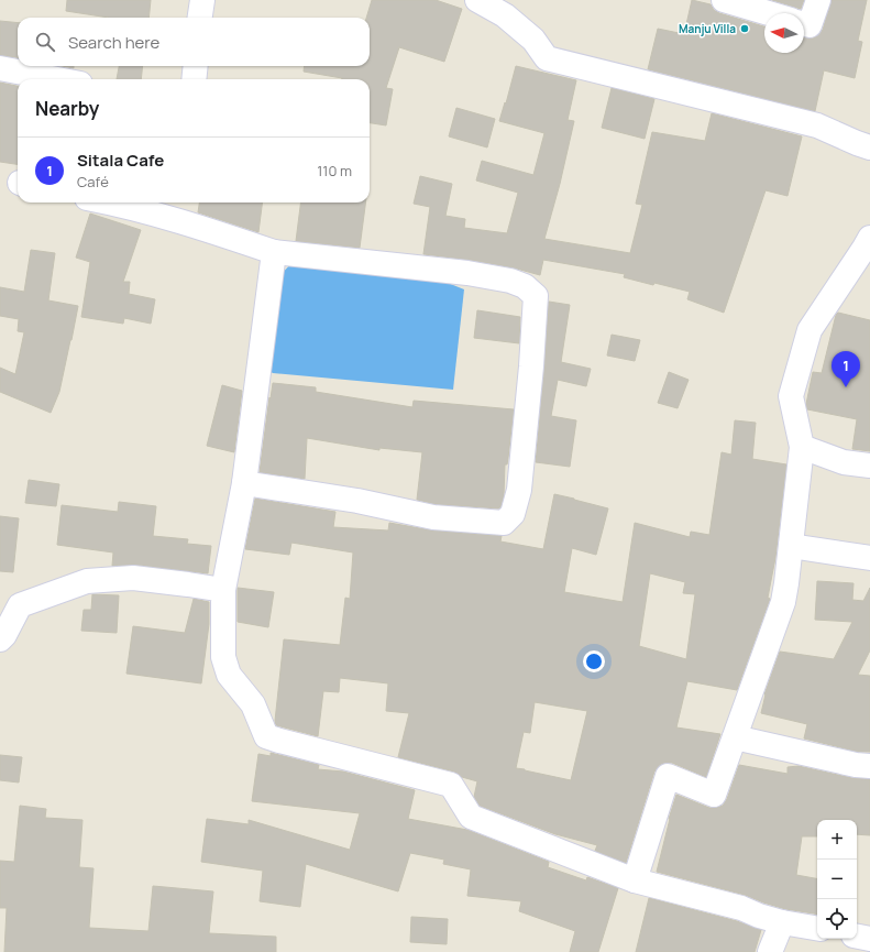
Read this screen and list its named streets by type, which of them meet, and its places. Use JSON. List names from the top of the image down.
{
  "places": ["Manju Villa"],
  "north": "left",
  "page": {
    "search": "Search here",
    "heading": "Nearby",
    "list": [
      {
        "mark": "1",
        "name": "Sitala Cafe",
        "note": "Café",
        "value": "110 m"
      }
    ],
    "pins": "1",
    "map_buttons": ["+", "−"]
  }
}
